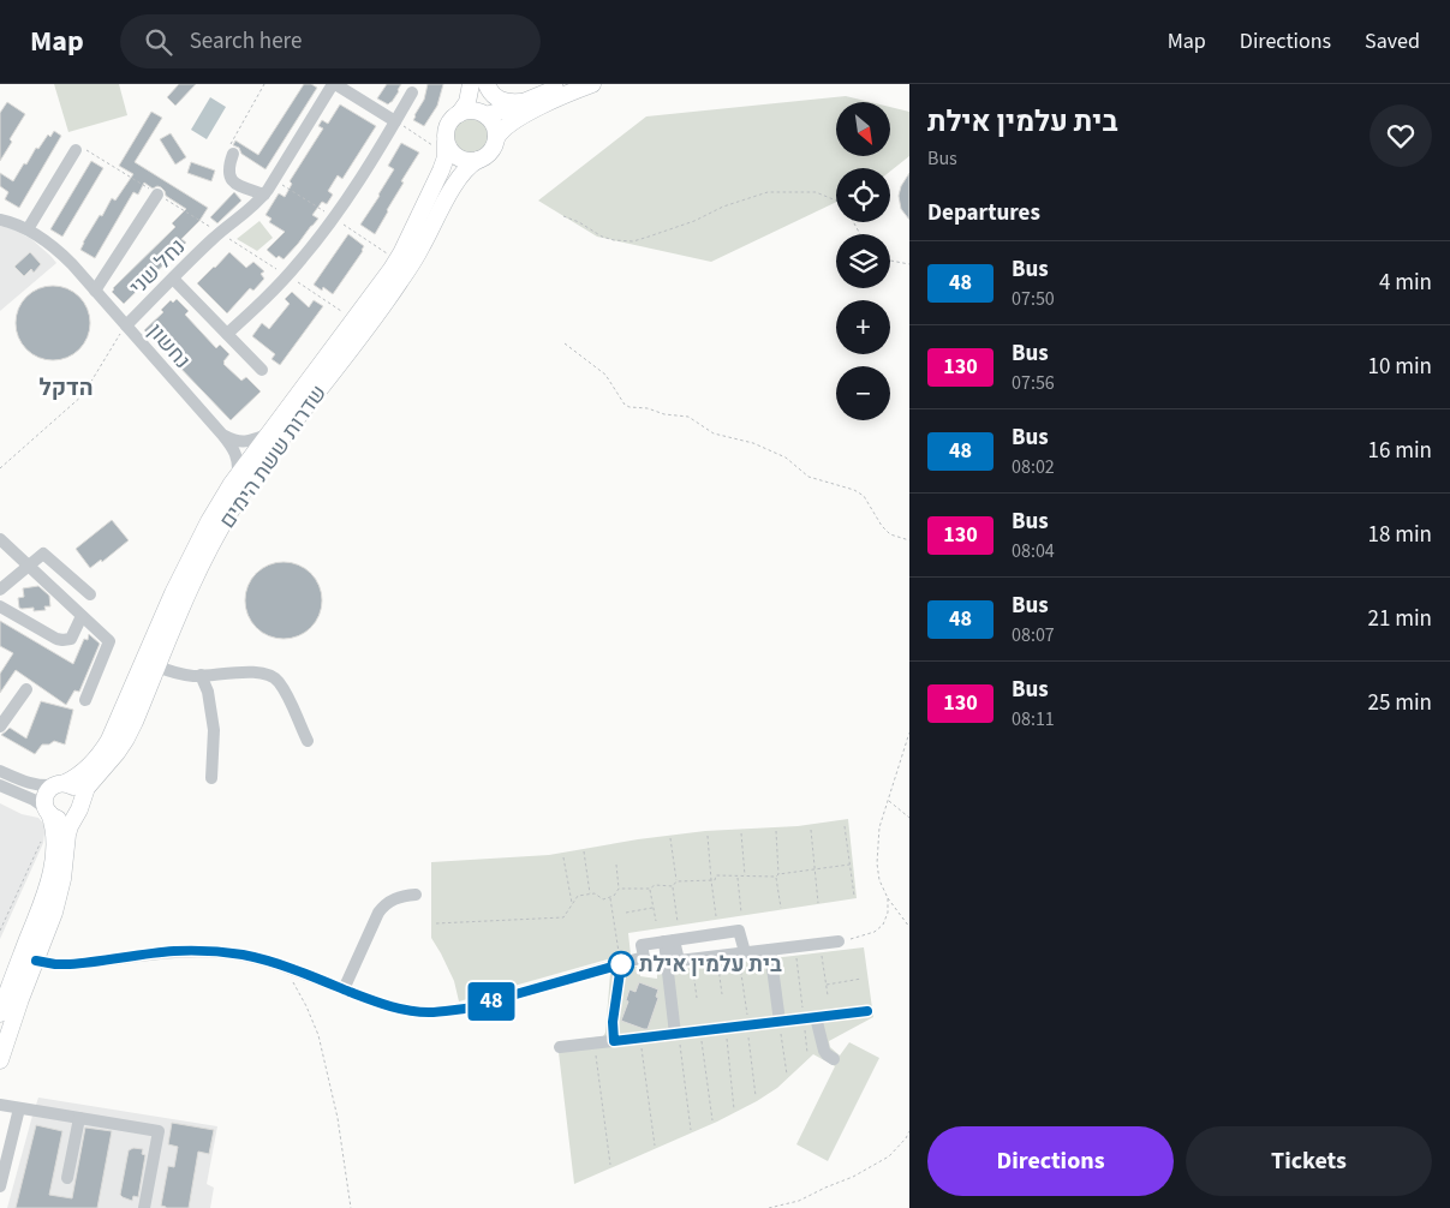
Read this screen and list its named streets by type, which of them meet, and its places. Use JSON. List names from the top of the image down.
{
  "streets": {
    "main road": ["שדרות ששת הימים"],
    "street": ["נחל שני", "נחשון"]
  },
  "crossings": [
    ["נחל שני", "נחשון"],
    ["נחשון", "שדרות ששת הימים"]
  ],
  "districts": ["הדקל"],
  "places": ["בית עלמין אילת"],
  "lines": ["bus line 48"],
  "north": "bottom right",
  "page": {
    "header": "Map",
    "search": "Search here",
    "nav": ["Map", "Directions", "Saved"],
    "on_map": "48",
    "heading": [
      ["בית עלמין אילת", "Bus"],
      "Departures"
    ],
    "map_buttons": ["+", "−"],
    "list": [
      {
        "mark": "48",
        "name": "Bus",
        "note": "07:50",
        "value": "4 min"
      },
      {
        "mark": "130",
        "name": "Bus",
        "note": "07:56",
        "value": "10 min"
      },
      {
        "mark": "48",
        "name": "Bus",
        "note": "08:02",
        "value": "16 min"
      },
      {
        "mark": "130",
        "name": "Bus",
        "note": "08:04",
        "value": "18 min"
      },
      {
        "mark": "48",
        "name": "Bus",
        "note": "08:07",
        "value": "21 min"
      },
      {
        "mark": "130",
        "name": "Bus",
        "note": "08:11",
        "value": "25 min"
      }
    ],
    "buttons": ["Directions", "Tickets"]
  }
}
